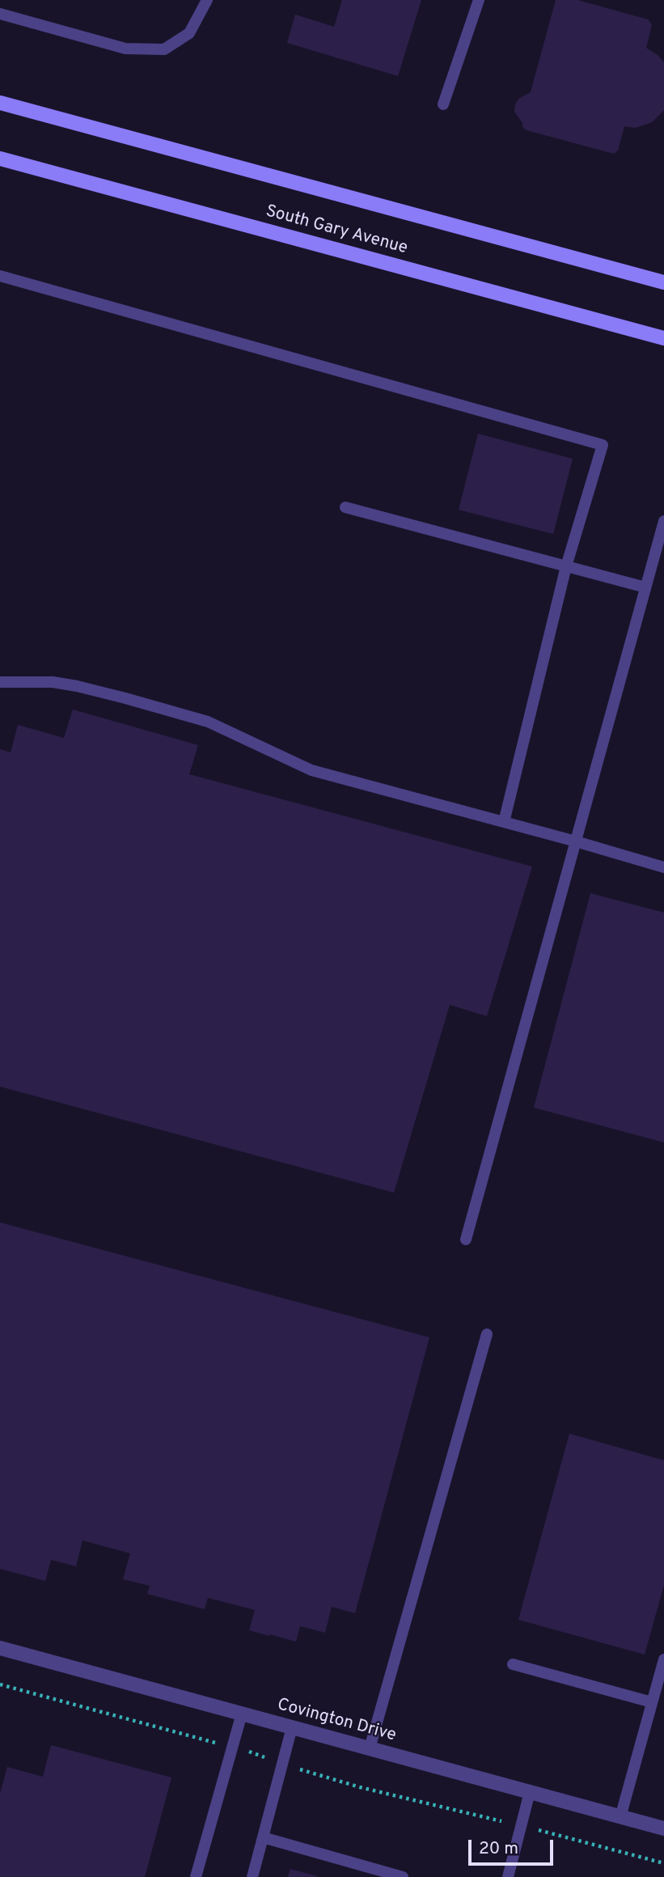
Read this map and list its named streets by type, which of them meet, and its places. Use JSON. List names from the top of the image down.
{
  "streets": {
    "main road": ["South Gary Avenue"],
    "street": ["Covington Drive"]
  },
  "scale_bar": "20 m"
}
